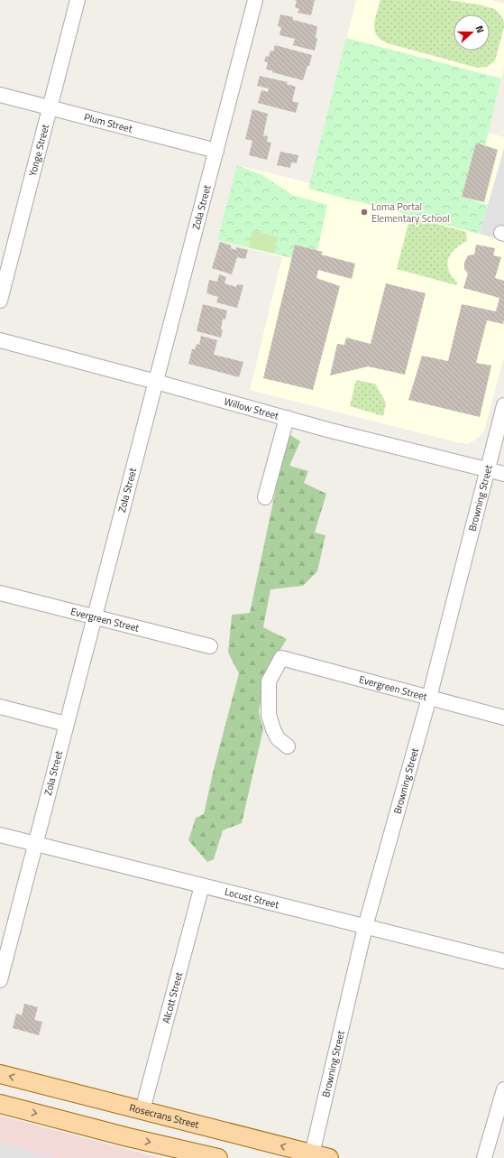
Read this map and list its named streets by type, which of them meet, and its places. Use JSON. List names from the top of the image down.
{
  "streets": {
    "main road": ["Rosecrans Street"],
    "street": [
      "Plum Street",
      "Yonge Street",
      "Zola Street",
      "Willow Street",
      "Browning Street",
      "Evergreen Street",
      "Locust Street",
      "Alcott Street"
    ]
  },
  "crossings": [
    ["Plum Street", "Yonge Street"],
    ["Plum Street", "Zola Street"],
    ["Zola Street", "Willow Street"],
    ["Zola Street", "Evergreen Street"],
    ["Zola Street", "Locust Street"],
    ["Willow Street", "Browning Street"],
    ["Browning Street", "Evergreen Street"],
    ["Browning Street", "Locust Street"],
    ["Browning Street", "Rosecrans Street"],
    ["Locust Street", "Alcott Street"],
    ["Alcott Street", "Rosecrans Street"]
  ],
  "places": ["Loma Portal Elementary School"],
  "north": "right"
}
